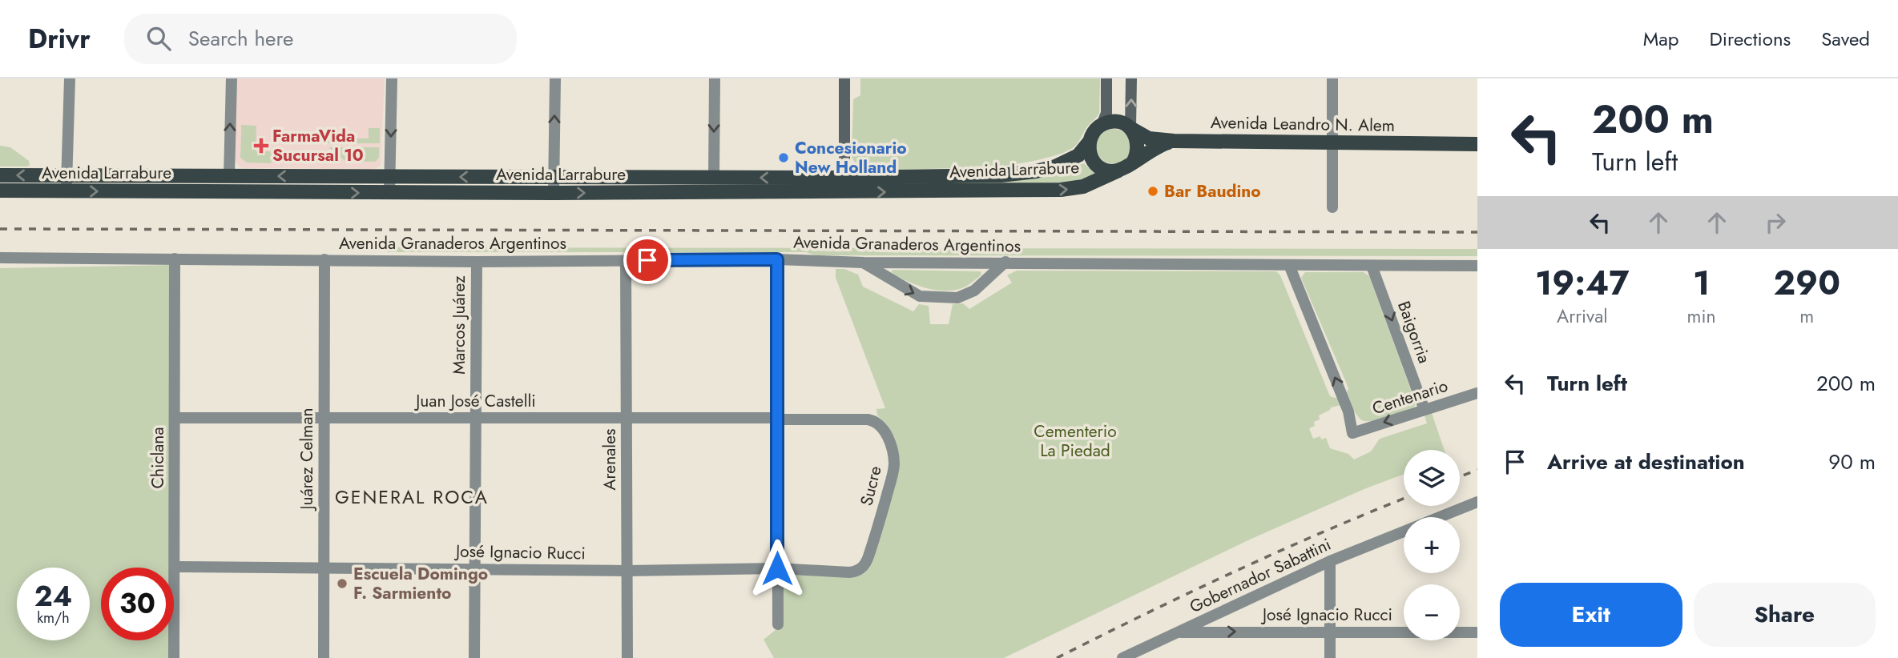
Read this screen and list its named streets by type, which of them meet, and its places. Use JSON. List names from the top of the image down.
{
  "streets": {
    "main road": ["Avenida Leandro N. Alem", "Avenida Larrabure"],
    "street": [
      "Avenida Granaderos Argentinos",
      "Marcos Juárez",
      "Baigorria",
      "Centenario",
      "Juan José Castelli",
      "Chiclana",
      "Juárez Celman",
      "Arenales",
      "Sucre",
      "José Ignacio Rucci",
      "Gobernador Sabattini"
    ]
  },
  "crossings": [
    ["Avenida Leandro N. Alem", "Avenida Larrabure"],
    ["Avenida Granaderos Argentinos", "Marcos Juárez"],
    ["Avenida Granaderos Argentinos", "Baigorria"],
    ["Avenida Granaderos Argentinos", "Centenario"],
    ["Avenida Granaderos Argentinos", "Chiclana"],
    ["Avenida Granaderos Argentinos", "Juárez Celman"],
    ["Avenida Granaderos Argentinos", "Arenales"],
    ["Marcos Juárez", "Juan José Castelli"],
    ["Marcos Juárez", "José Ignacio Rucci"],
    ["Baigorria", "Centenario"],
    ["Juan José Castelli", "Chiclana"],
    ["Juan José Castelli", "Juárez Celman"],
    ["Juan José Castelli", "Arenales"],
    ["Juan José Castelli", "Sucre"],
    ["Chiclana", "José Ignacio Rucci"],
    ["Juárez Celman", "José Ignacio Rucci"],
    ["Arenales", "José Ignacio Rucci"],
    ["Sucre", "José Ignacio Rucci"],
    ["José Ignacio Rucci", "Gobernador Sabattini"]
  ],
  "one_way": ["Baigorria"],
  "districts": ["GENERAL ROCA"],
  "parks": ["Cementerio La Piedad"],
  "places": {
    "health": ["FarmaVida Sucursal 10"],
    "other": ["Concesionario New Holland", "Bar Baudino", "Escuela Domingo F. Sarmiento"]
  },
  "page": {
    "header": "Drivr",
    "search": "Search here",
    "nav": ["Map", "Directions", "Saved"],
    "turn": ["200 m", "Turn left"],
    "eta": [
      "19:47",
      "Arrival",
      "1",
      "min",
      "290",
      "m"
    ],
    "list": [
      {
        "name": "Turn left",
        "value": "200 m"
      },
      {
        "name": "Arrive at destination",
        "value": "90 m"
      }
    ],
    "map_buttons": ["+", "−"],
    "speed": "24 km/h",
    "limit": "30",
    "buttons": ["Exit", "Share"]
  }
}
